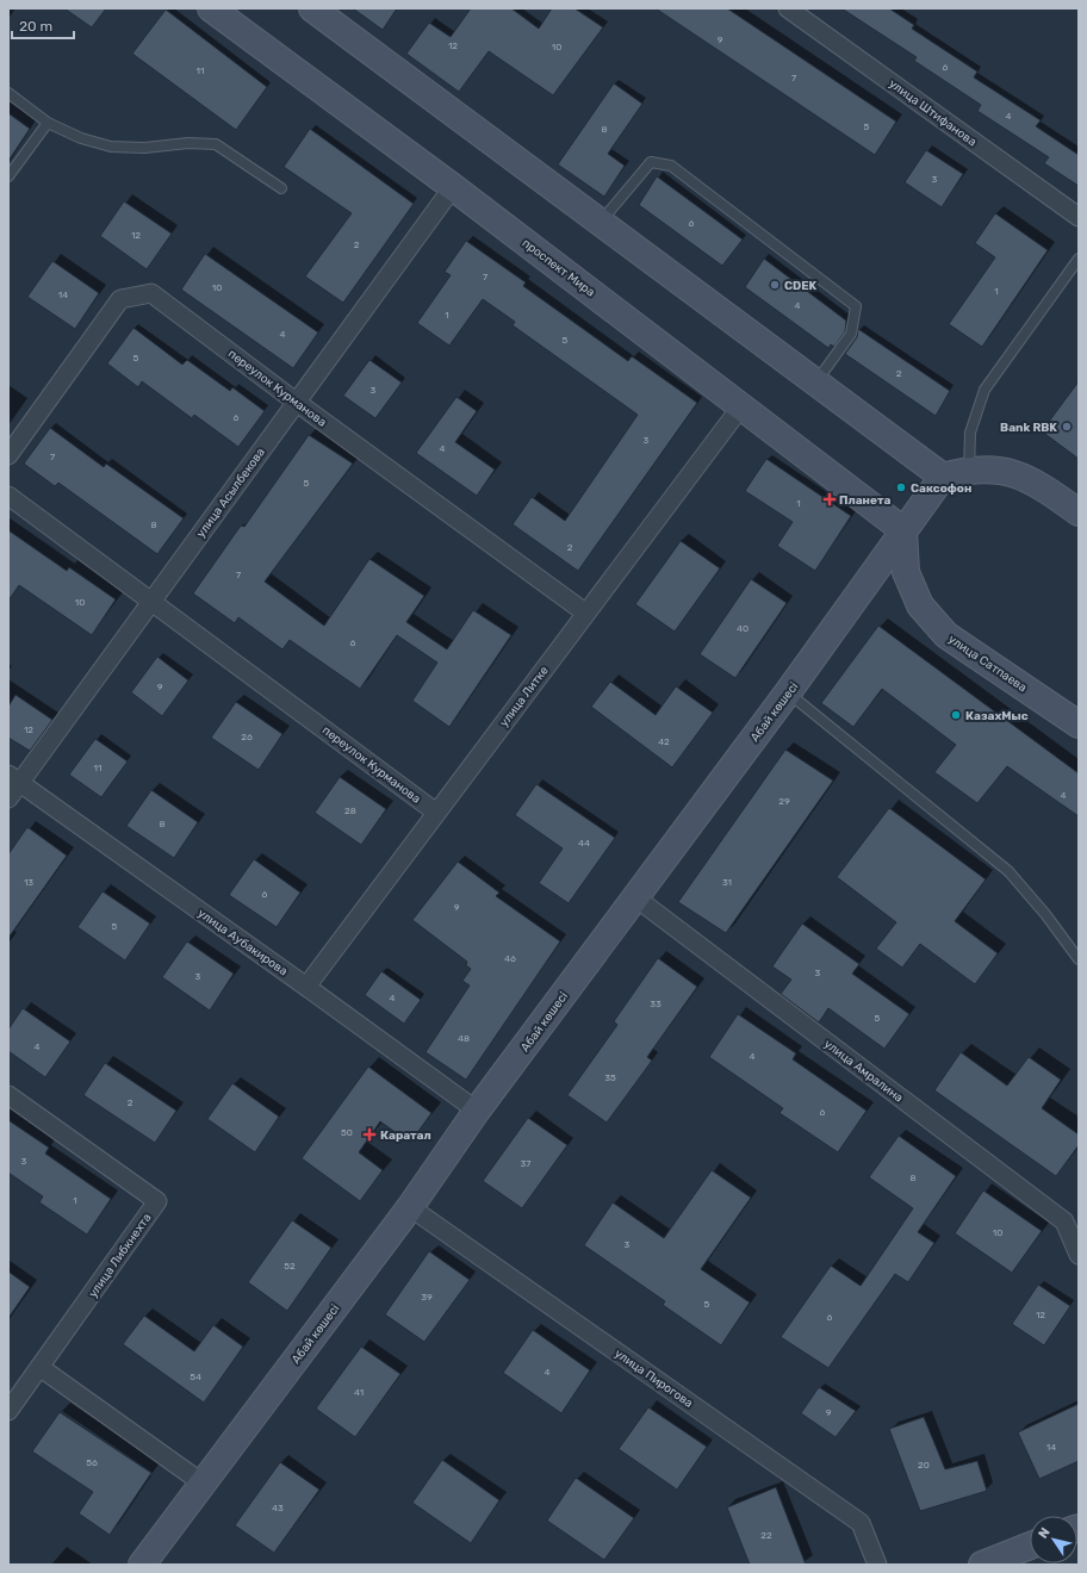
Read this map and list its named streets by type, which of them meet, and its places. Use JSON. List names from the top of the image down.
{
  "streets": {
    "main road": ["проспект Мира", "улица Сатпаева", "Абай көшесі"],
    "street": [
      "улица Штифанова",
      "переулок Курманова",
      "улица Асылбекова",
      "улица Литке",
      "улица Аубакирова",
      "улица Амралина",
      "улица Либкнехта",
      "улица Пирогова"
    ]
  },
  "crossings": [
    ["проспект Мира", "улица Асылбекова"],
    ["проспект Мира", "улица Сатпаева"],
    ["проспект Мира", "улица Литке"],
    ["проспект Мира", "Абай көшесі"],
    ["переулок Курманова", "улица Асылбекова"],
    ["переулок Курманова", "улица Литке"],
    ["улица Асылбекова", "улица Аубакирова"],
    ["улица Сатпаева", "Абай көшесі"],
    ["улица Литке", "улица Аубакирова"],
    ["Абай көшесі", "улица Аубакирова"],
    ["Абай көшесі", "улица Амралина"],
    ["Абай көшесі", "улица Пирогова"]
  ],
  "places": {
    "other": [
      "CDEK",
      "Bank RBK",
      "Саксофон",
      "КазахМыс"
    ],
    "health": ["Планета", "Каратал"]
  },
  "house_numbers": [
    "9",
    "12",
    "10",
    "6",
    "11",
    "7",
    "4",
    "5",
    "8",
    "3",
    "6",
    "12",
    "2",
    "7",
    "10",
    "1",
    "14",
    "4",
    "1",
    "4",
    "5",
    "5",
    "2",
    "3",
    "6",
    "3",
    "4",
    "7",
    "5",
    "1",
    "8",
    "2",
    "7",
    "10",
    "40",
    "6",
    "9",
    "12",
    "26",
    "42",
    "11",
    "4",
    "29",
    "28",
    "8",
    "44",
    "13",
    "31",
    "6",
    "9",
    "5",
    "46",
    "3",
    "3",
    "4",
    "33",
    "5",
    "48",
    "4",
    "4",
    "35",
    "2",
    "6",
    "50",
    "3",
    "37",
    "8",
    "1",
    "10",
    "3",
    "52",
    "39",
    "5",
    "12",
    "6",
    "4",
    "54",
    "41",
    "9",
    "14",
    "56",
    "20",
    "43",
    "22"
  ],
  "scale_bar": "20 m",
  "north": "top left"
}
